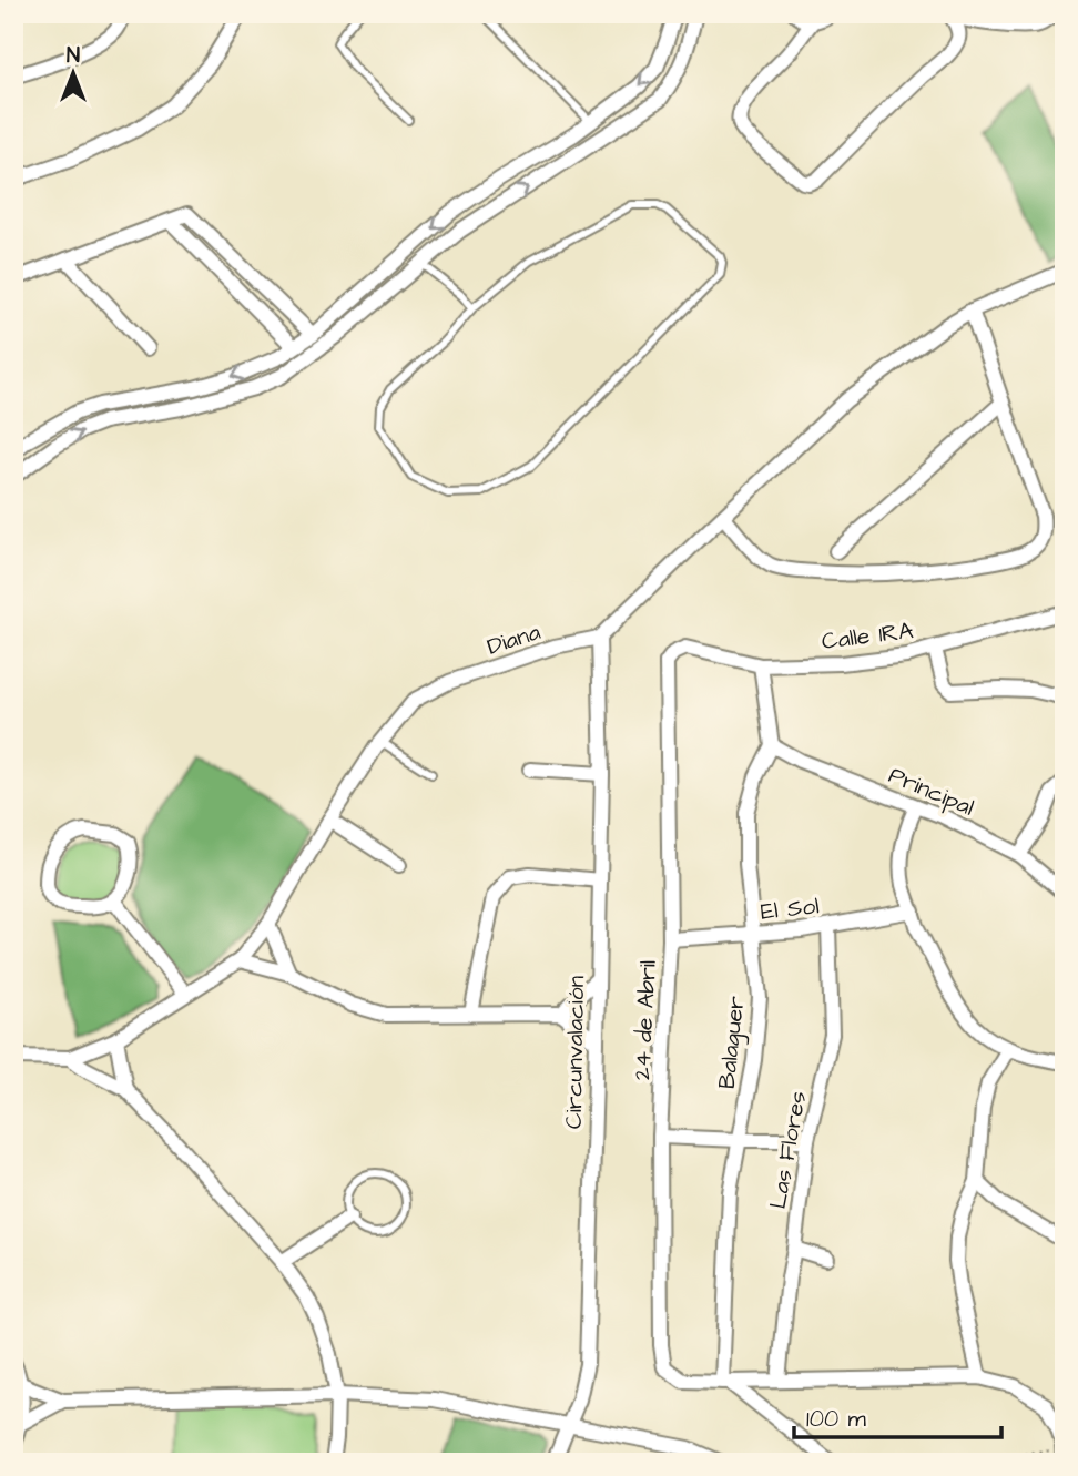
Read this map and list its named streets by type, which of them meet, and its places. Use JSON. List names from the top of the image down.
{
  "streets": {
    "street": [
      "Calle 1RA",
      "Diana",
      "Principal",
      "El Sol",
      "24 de Abril",
      "Balaguer",
      "Circunvalación",
      "Las Flores"
    ]
  },
  "crossings": [
    ["Calle 1RA", "24 de Abril"],
    ["Diana", "Circunvalación"],
    ["Principal", "Balaguer"],
    ["El Sol", "24 de Abril"],
    ["El Sol", "Balaguer"],
    ["El Sol", "Las Flores"],
    ["24 de Abril", "Balaguer"]
  ],
  "scale_bar": "100 m",
  "north": "top"
}
